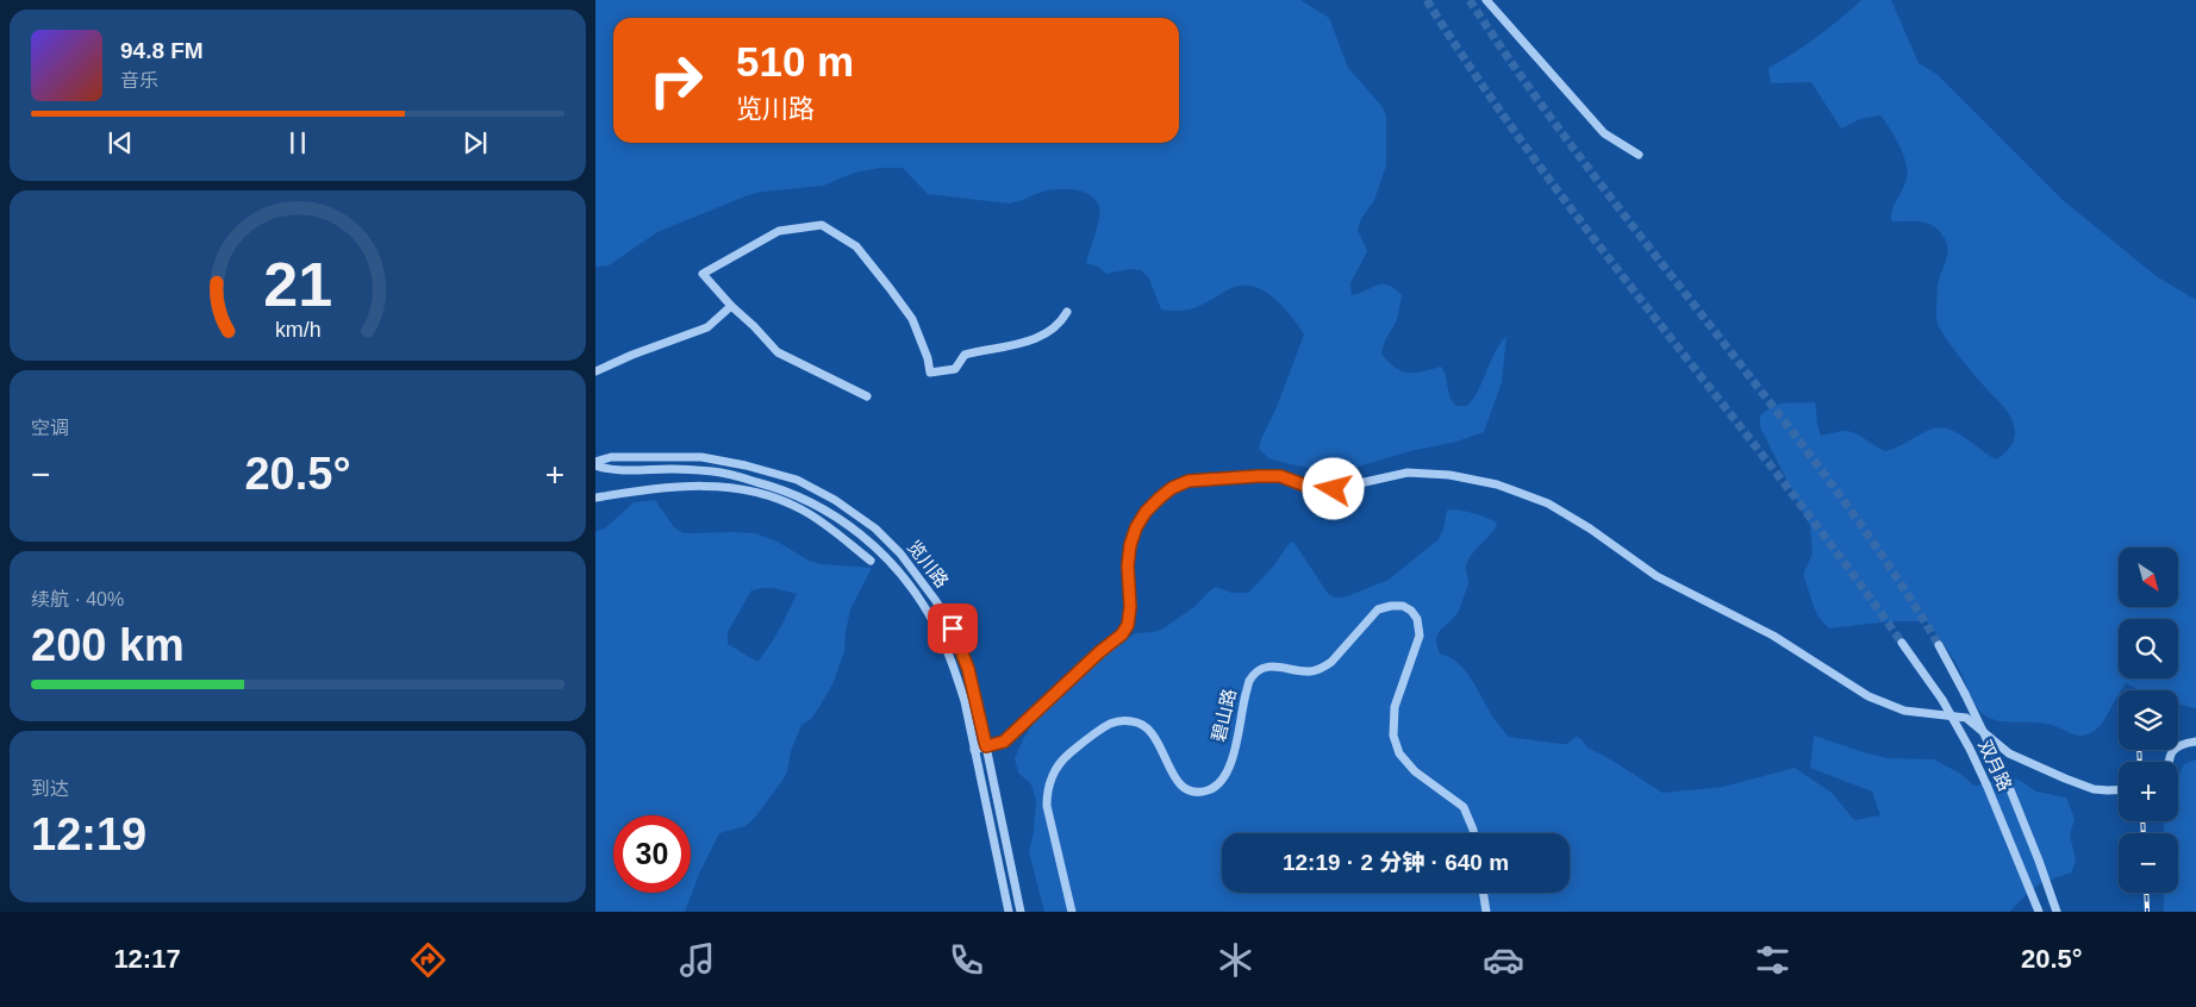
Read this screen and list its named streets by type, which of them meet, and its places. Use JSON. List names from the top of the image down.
{
  "streets": {
    "street": ["览川路", "碧山路", "双月路"]
  },
  "north": "bottom right",
  "page": {
    "turn": ["510 m", "览川路"],
    "song": ["94.8 FM", "音乐"],
    "tile": [
      "空调",
      ["续航 · 40%", "200 km"],
      ["到达", "12:19"]
    ],
    "heat": ["−", "20.5°", "+"],
    "map_buttons": ["+", "−"],
    "limit": "30",
    "trip": "12:19 · 2 分钟 · 640 m",
    "tabs": ["12:17", "20.5°"],
    "gauge": ["21", "km/h"]
  }
}
